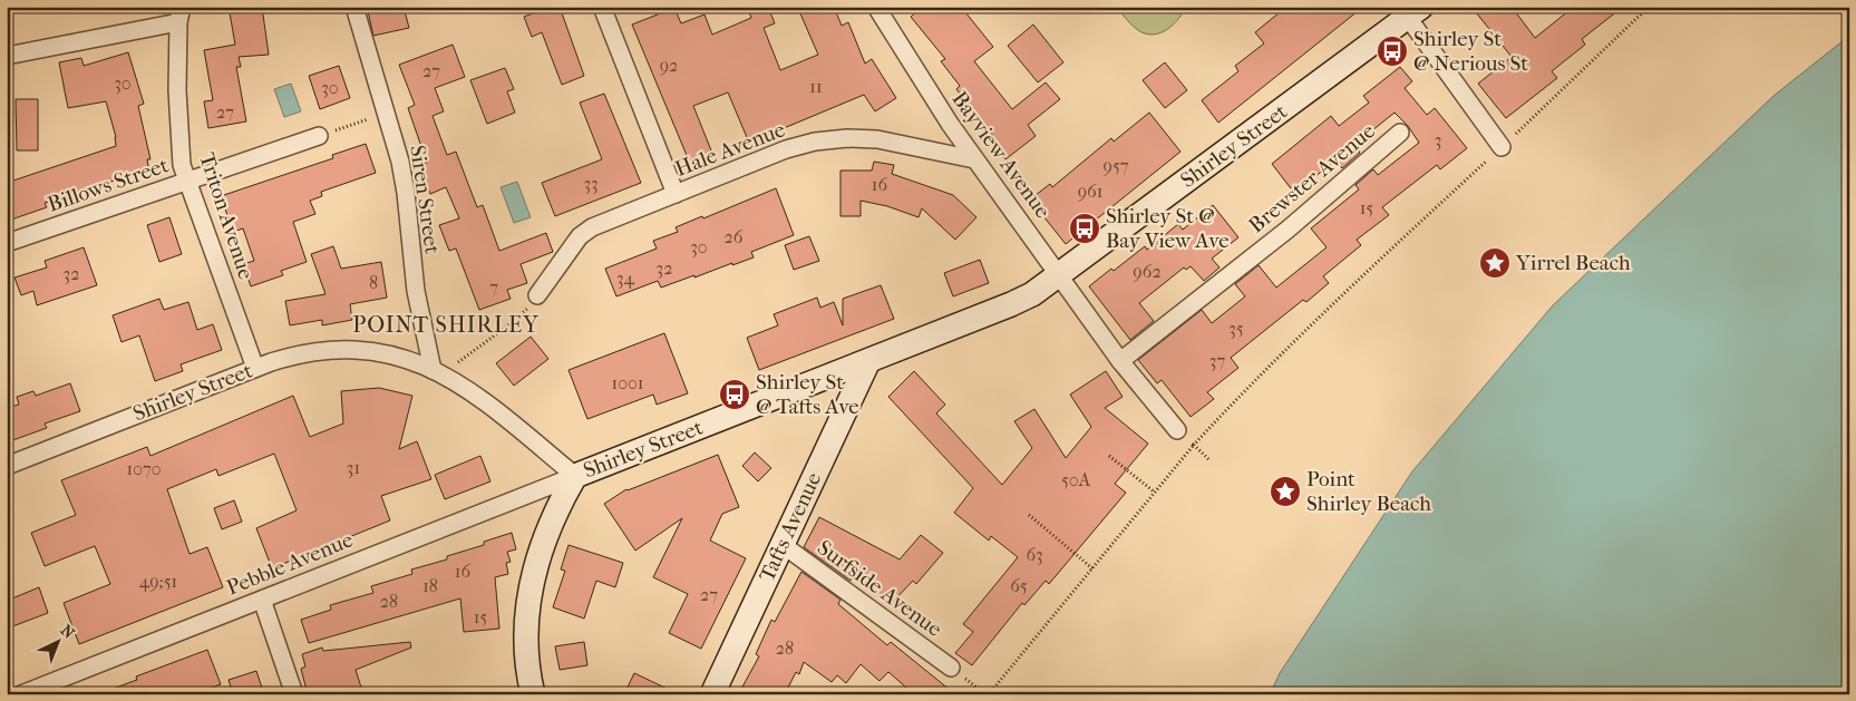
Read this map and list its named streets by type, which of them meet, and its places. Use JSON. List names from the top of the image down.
{
  "streets": {
    "main road": ["Shirley Street", "Tafts Avenue"],
    "street": [
      "Hale Avenue",
      "Bayview Avenue",
      "Brewster Avenue",
      "Billows Street",
      "Siren Street",
      "Triton Avenue",
      "Pebble Avenue",
      "Surfside Avenue"
    ]
  },
  "crossings": [
    ["Shirley Street", "Bayview Avenue"],
    ["Shirley Street", "Siren Street"],
    ["Shirley Street", "Triton Avenue"],
    ["Shirley Street", "Tafts Avenue"],
    ["Shirley Street", "Pebble Avenue"],
    ["Hale Avenue", "Bayview Avenue"],
    ["Bayview Avenue", "Brewster Avenue"],
    ["Billows Street", "Triton Avenue"],
    ["Tafts Avenue", "Surfside Avenue"]
  ],
  "districts": ["POINT SHIRLEY"],
  "places": {
    "bus stop": ["Shirley St @ Nerious St", "Shirley St @ Bay View Ave", "Shirley St @ Tafts Ave"],
    "place": ["Yirrel Beach", "Point Shirley Beach"]
  },
  "house_numbers": [
    "92",
    "27",
    "30",
    "11",
    "30",
    "27",
    "3",
    "957",
    "33",
    "16",
    "961",
    "15",
    "26",
    "30",
    "32",
    "962",
    "32",
    "34",
    "8",
    "7",
    "35",
    "37",
    "1001",
    "31",
    "1070",
    "50A",
    "63",
    "16",
    "49;51",
    "18",
    "65",
    "27",
    "28",
    "15",
    "28"
  ],
  "north": "top right"
}
